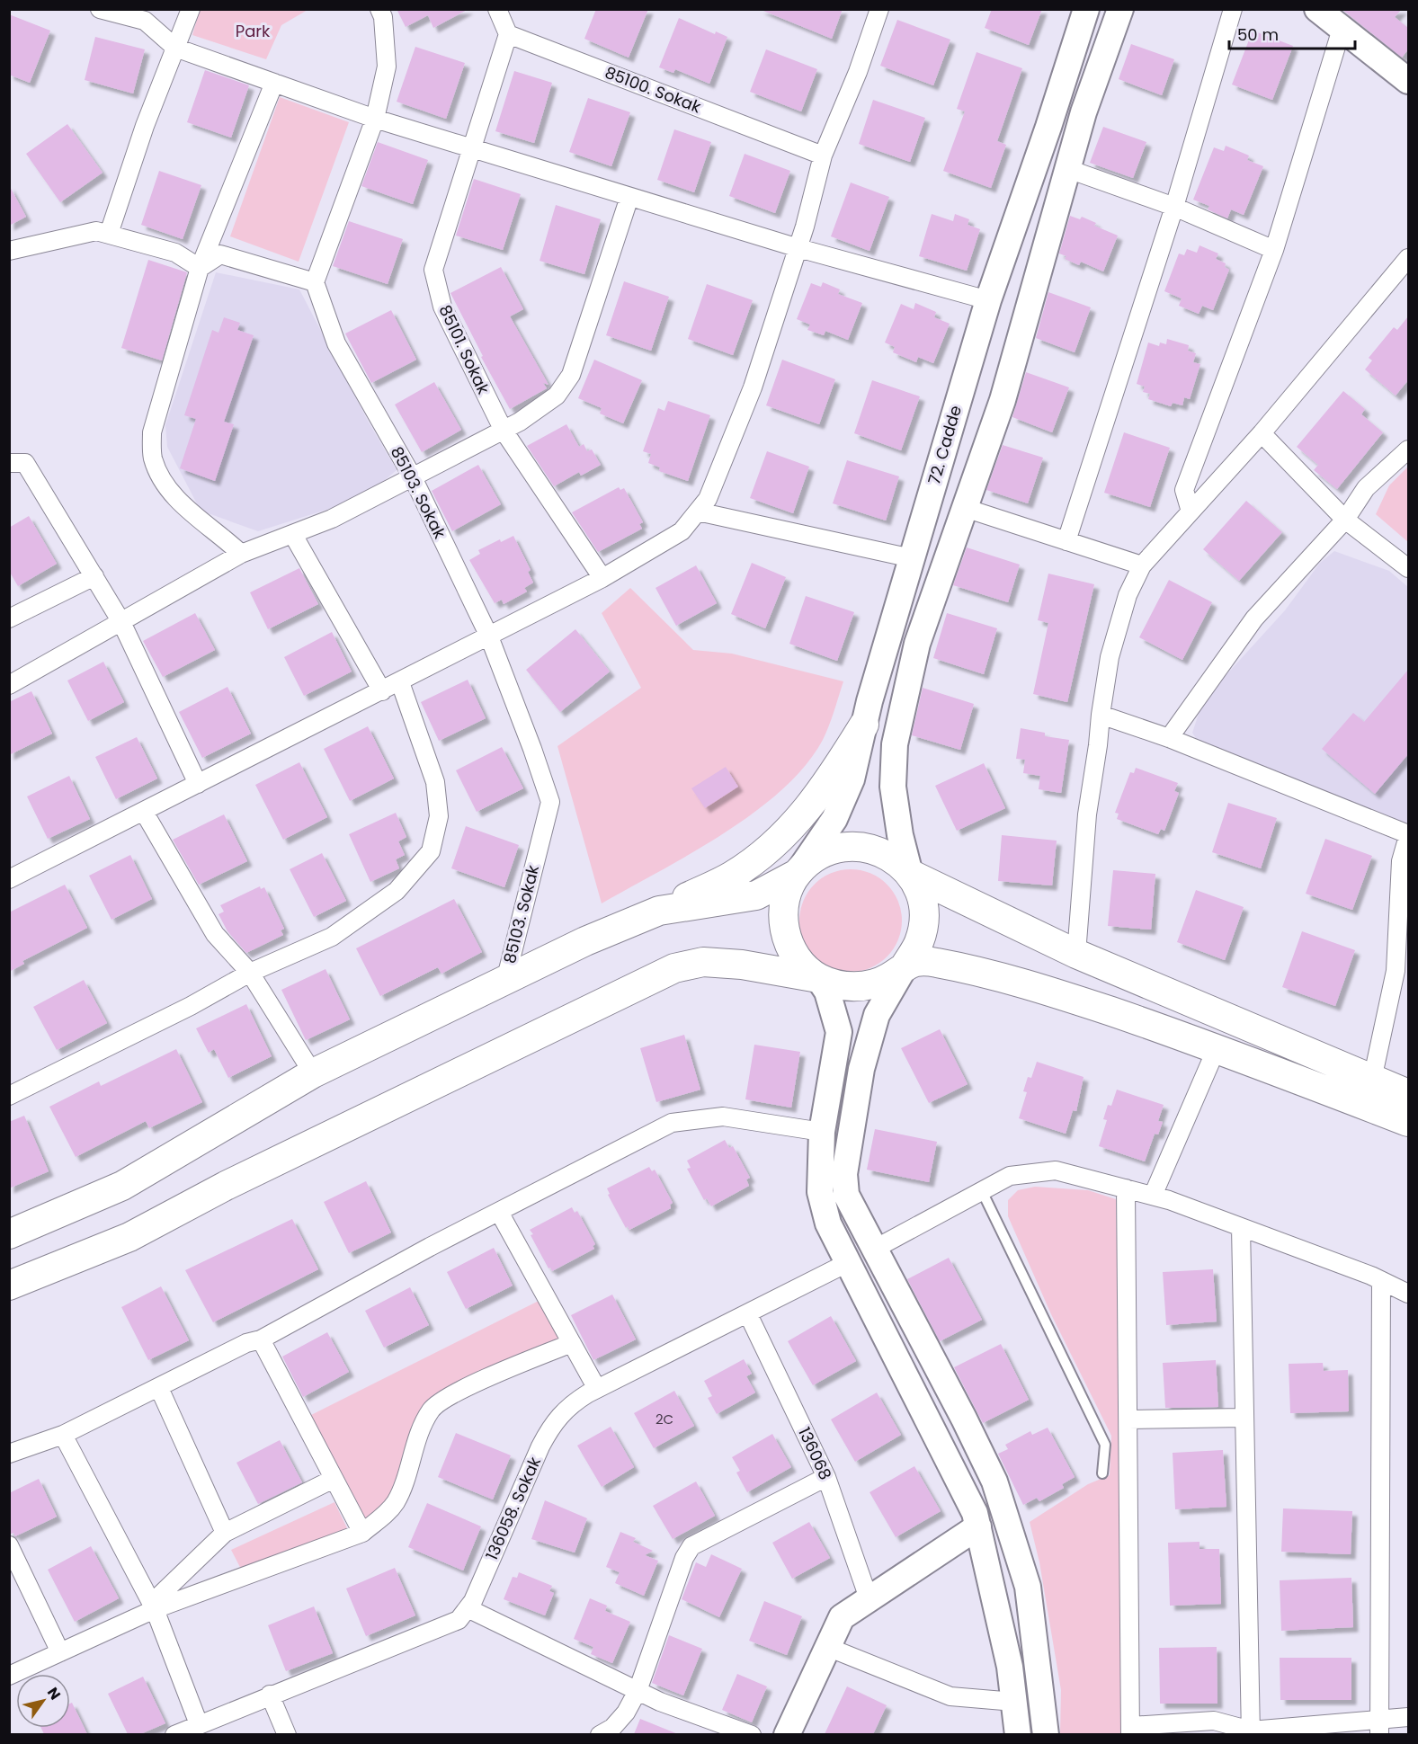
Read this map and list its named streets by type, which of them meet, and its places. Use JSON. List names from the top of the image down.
{
  "streets": {
    "main road": ["72. Cadde"],
    "street": [
      "85100. Sokak",
      "85101. Sokak",
      "85103. Sokak",
      "136068",
      "136058. Sokak"
    ]
  },
  "crossings": [
    ["85100. Sokak", "85101. Sokak"],
    ["136068", "136058. Sokak"]
  ],
  "parks": ["Park"],
  "house_numbers": ["2C"],
  "scale_bar": "50 m",
  "north": "top right"
}
